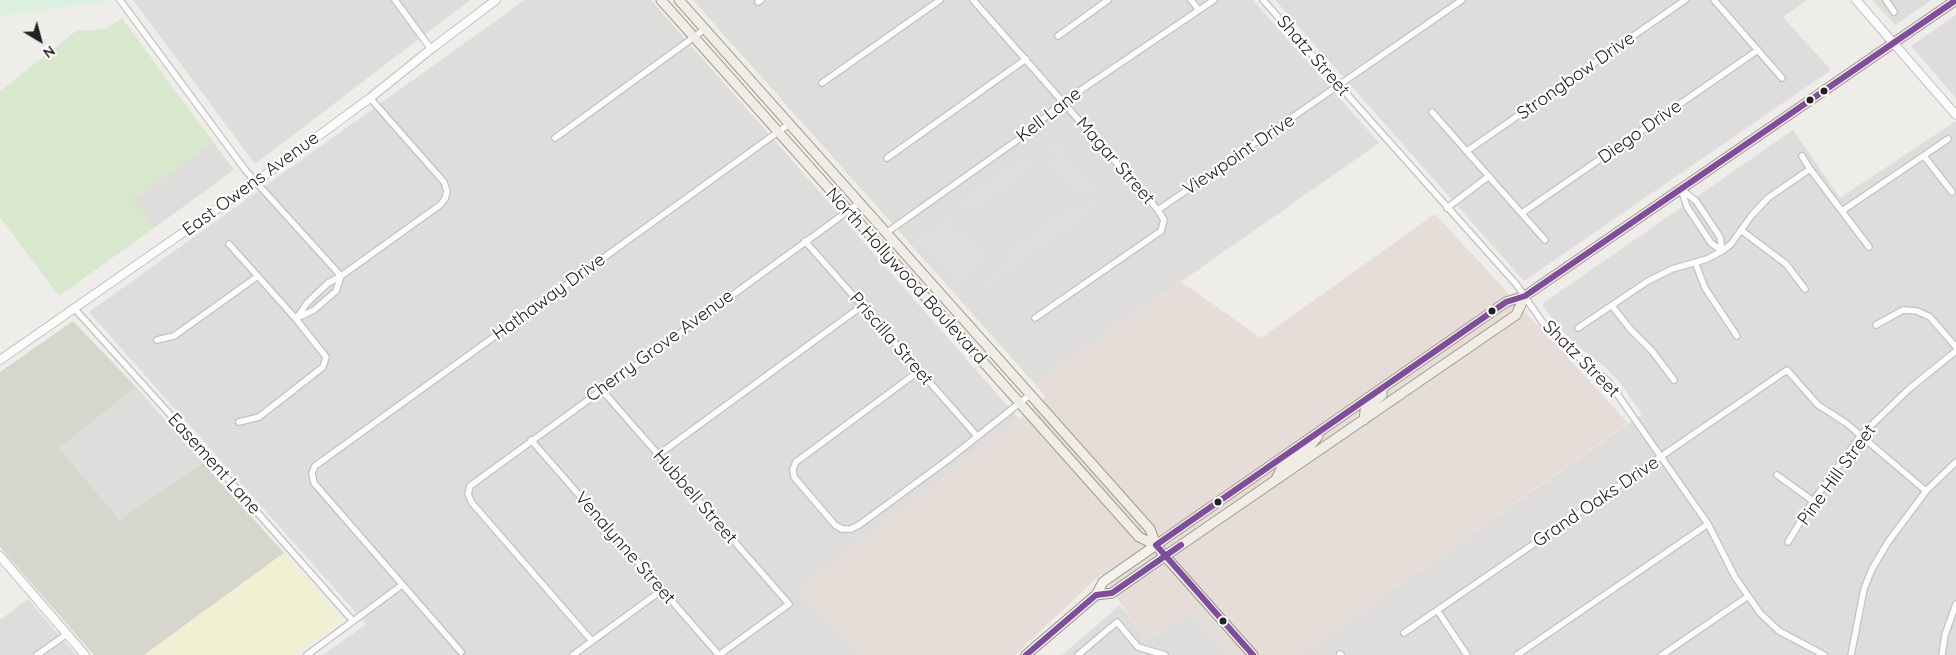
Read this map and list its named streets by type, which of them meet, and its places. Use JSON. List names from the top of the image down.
{
  "streets": {
    "main road": ["North Hollywood Boulevard"],
    "street": [
      "Shatz Street",
      "Strongbow Drive",
      "Kell Lane",
      "Diego Drive",
      "Viewpoint Drive",
      "Magar Street",
      "East Owens Avenue",
      "Hathaway Drive",
      "Priscilla Street",
      "Cherry Grove Avenue",
      "Easement Lane",
      "Pine Hill Street",
      "Hubbell Street",
      "Grand Oaks Drive",
      "Venalynne Street"
    ]
  },
  "crossings": [
    ["Shatz Street", "Viewpoint Drive"],
    ["Shatz Street", "Grand Oaks Drive"],
    ["Kell Lane", "Magar Street"],
    ["Kell Lane", "North Hollywood Boulevard"],
    ["Viewpoint Drive", "Magar Street"],
    ["East Owens Avenue", "Easement Lane"],
    ["North Hollywood Boulevard", "Hathaway Drive"],
    ["North Hollywood Boulevard", "Cherry Grove Avenue"],
    ["Priscilla Street", "Cherry Grove Avenue"],
    ["Cherry Grove Avenue", "Hubbell Street"],
    ["Cherry Grove Avenue", "Venalynne Street"],
    ["Pine Hill Street", "Grand Oaks Drive"],
    ["Hubbell Street", "Venalynne Street"]
  ],
  "north": "bottom right"
}
